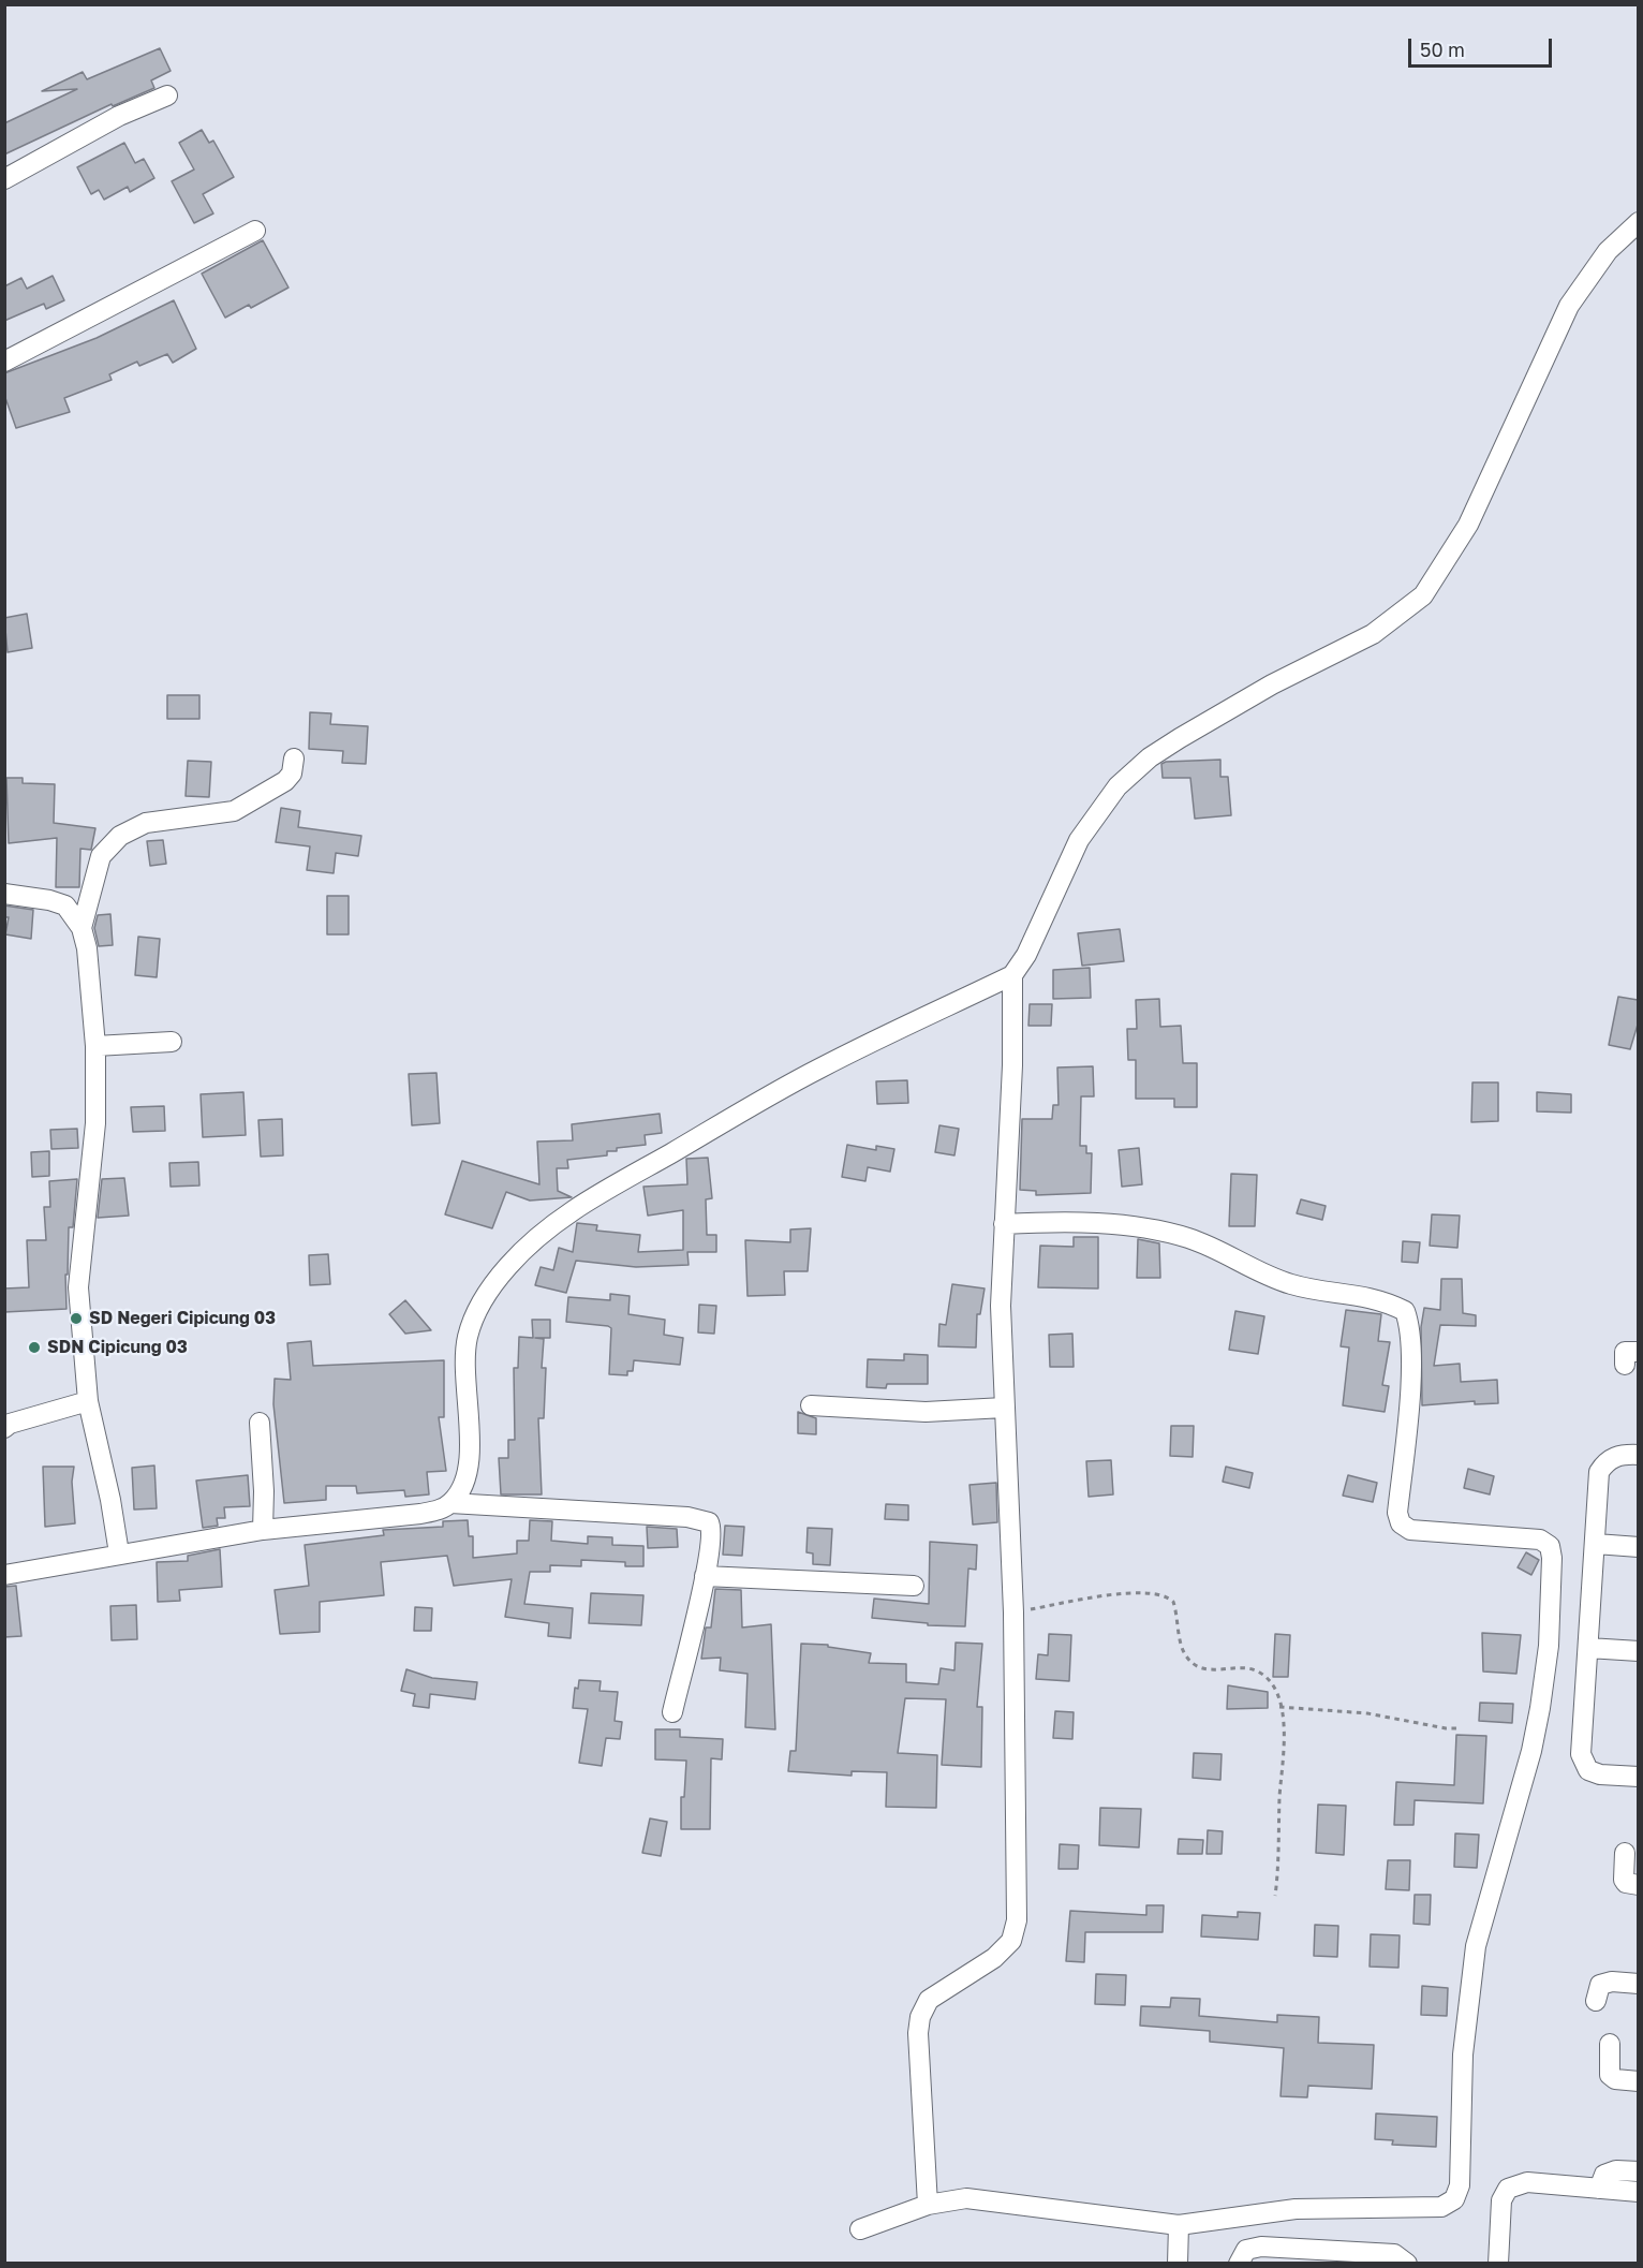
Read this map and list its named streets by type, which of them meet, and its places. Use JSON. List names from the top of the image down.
{
  "places": ["SD Negeri Cipicung 03", "SDN Cipicung 03"],
  "scale_bar": "50 m"
}
